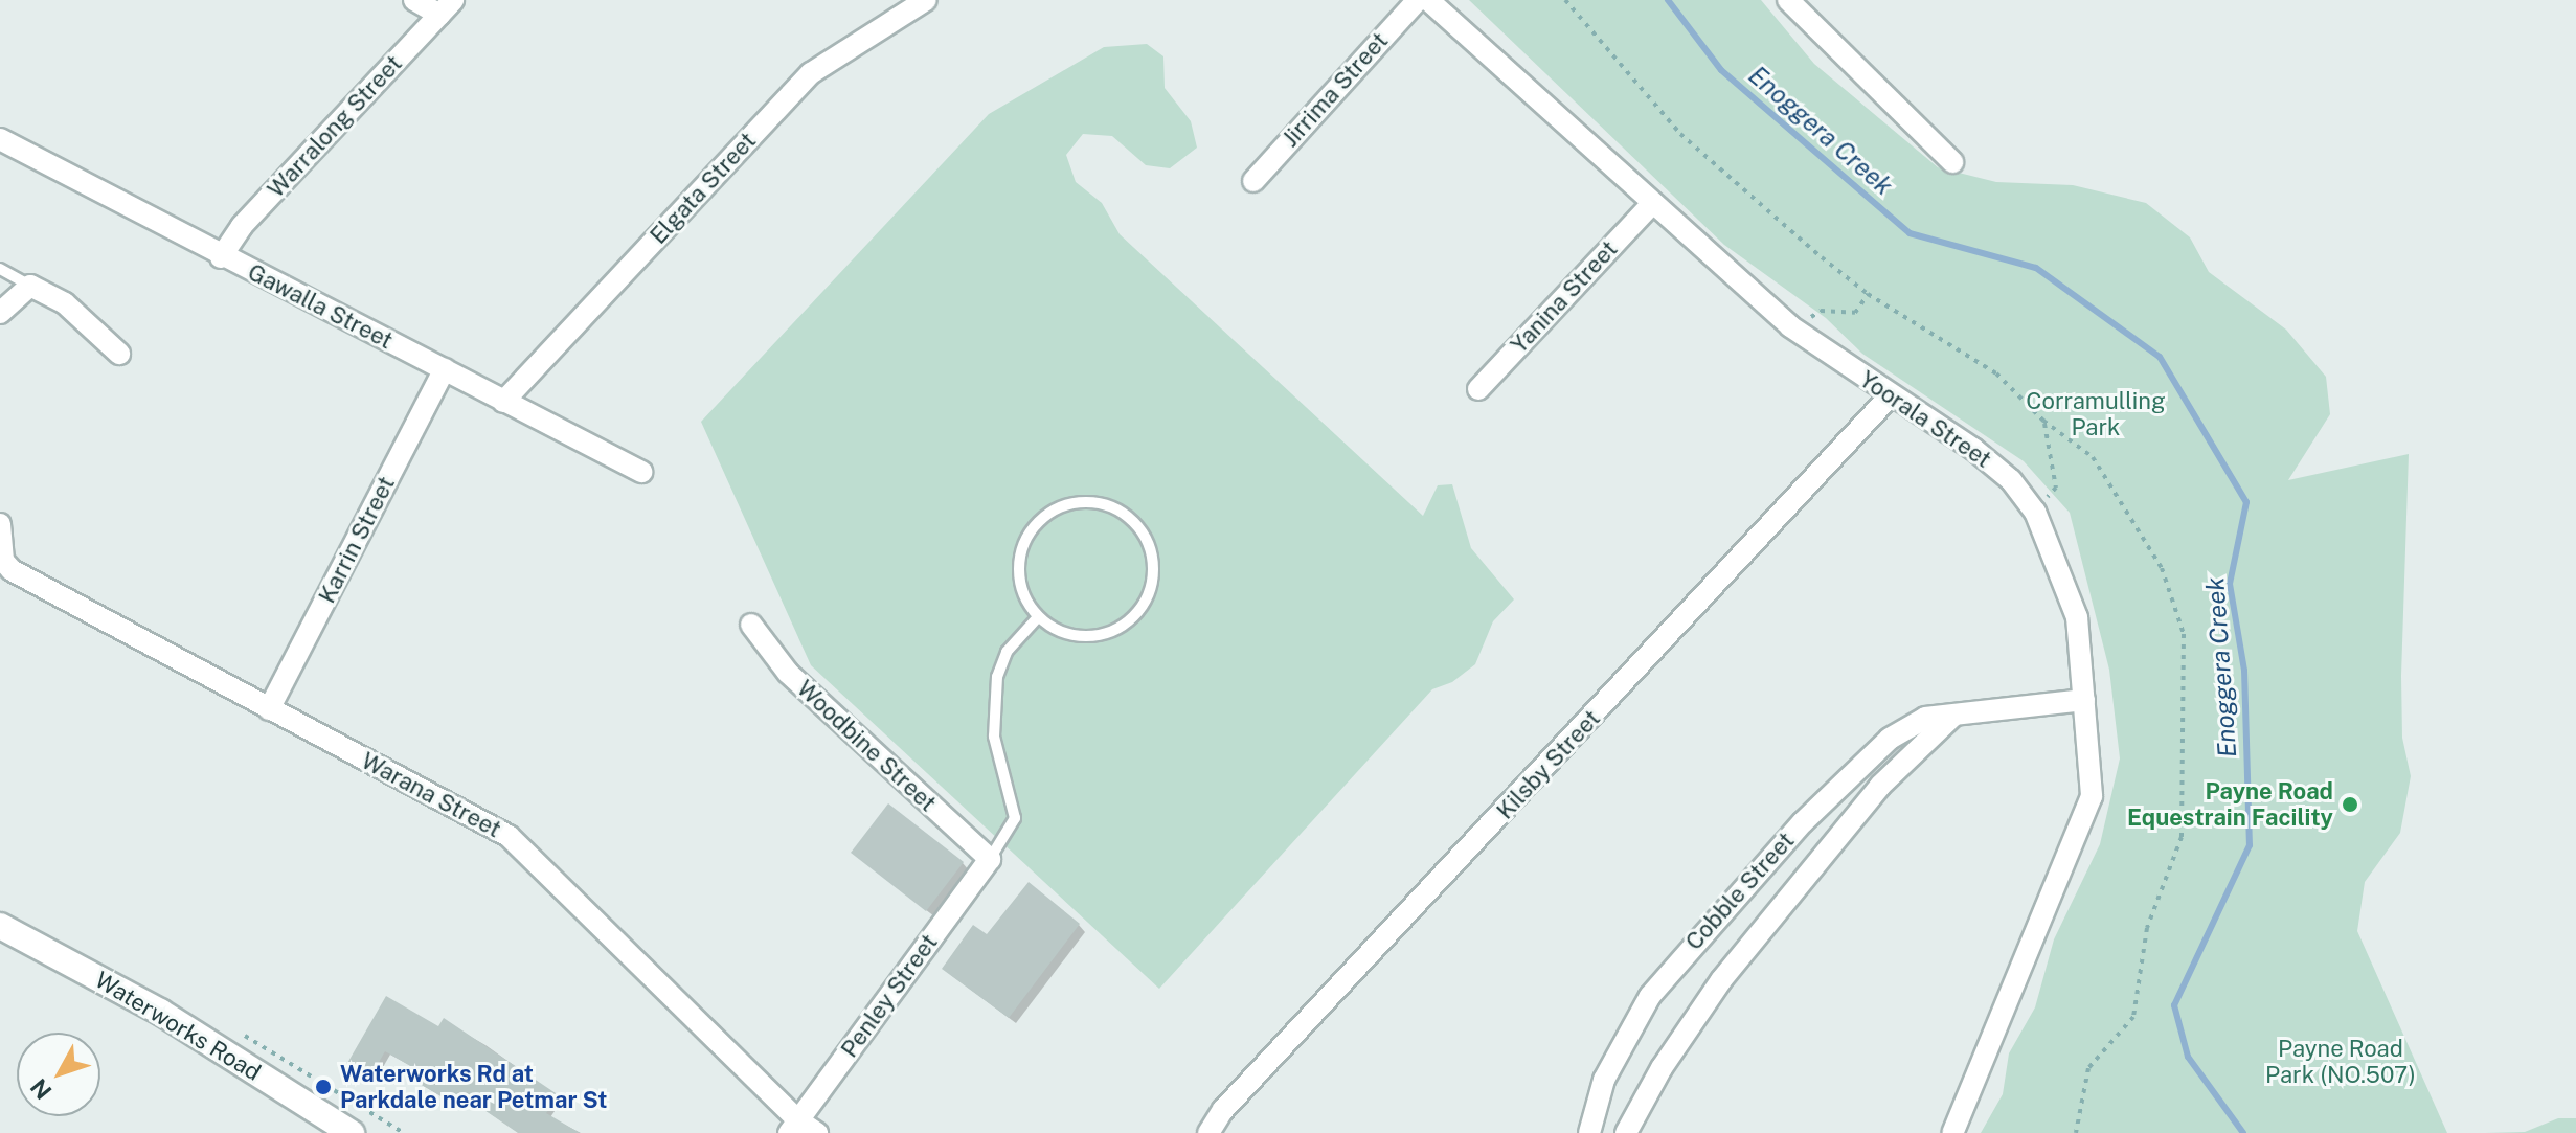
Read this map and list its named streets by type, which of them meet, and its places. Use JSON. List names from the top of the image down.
{
  "streets": {
    "main road": ["Waterworks Road"],
    "street": [
      "Jirrima Street",
      "Warralong Street",
      "Elgata Street",
      "Yanina Street",
      "Gawalla Street",
      "Yoorala Street",
      "Karrin Street",
      "Woodbine Street",
      "Kilsby Street",
      "Warana Street",
      "Cobble Street",
      "Penley Street"
    ]
  },
  "crossings": [
    ["Warralong Street", "Gawalla Street"],
    ["Elgata Street", "Gawalla Street"],
    ["Yanina Street", "Yoorala Street"],
    ["Gawalla Street", "Karrin Street"],
    ["Yoorala Street", "Kilsby Street"],
    ["Yoorala Street", "Cobble Street"],
    ["Karrin Street", "Warana Street"],
    ["Woodbine Street", "Penley Street"],
    ["Warana Street", "Penley Street"]
  ],
  "water": ["Enoggera Creek"],
  "parks": ["Corramulling Park", "Payne Road Park (NO.507)"],
  "places": ["Payne Road Equestrain Facility", "Waterworks Rd at Parkdale near Petmar St"],
  "north": "bottom left"
}
